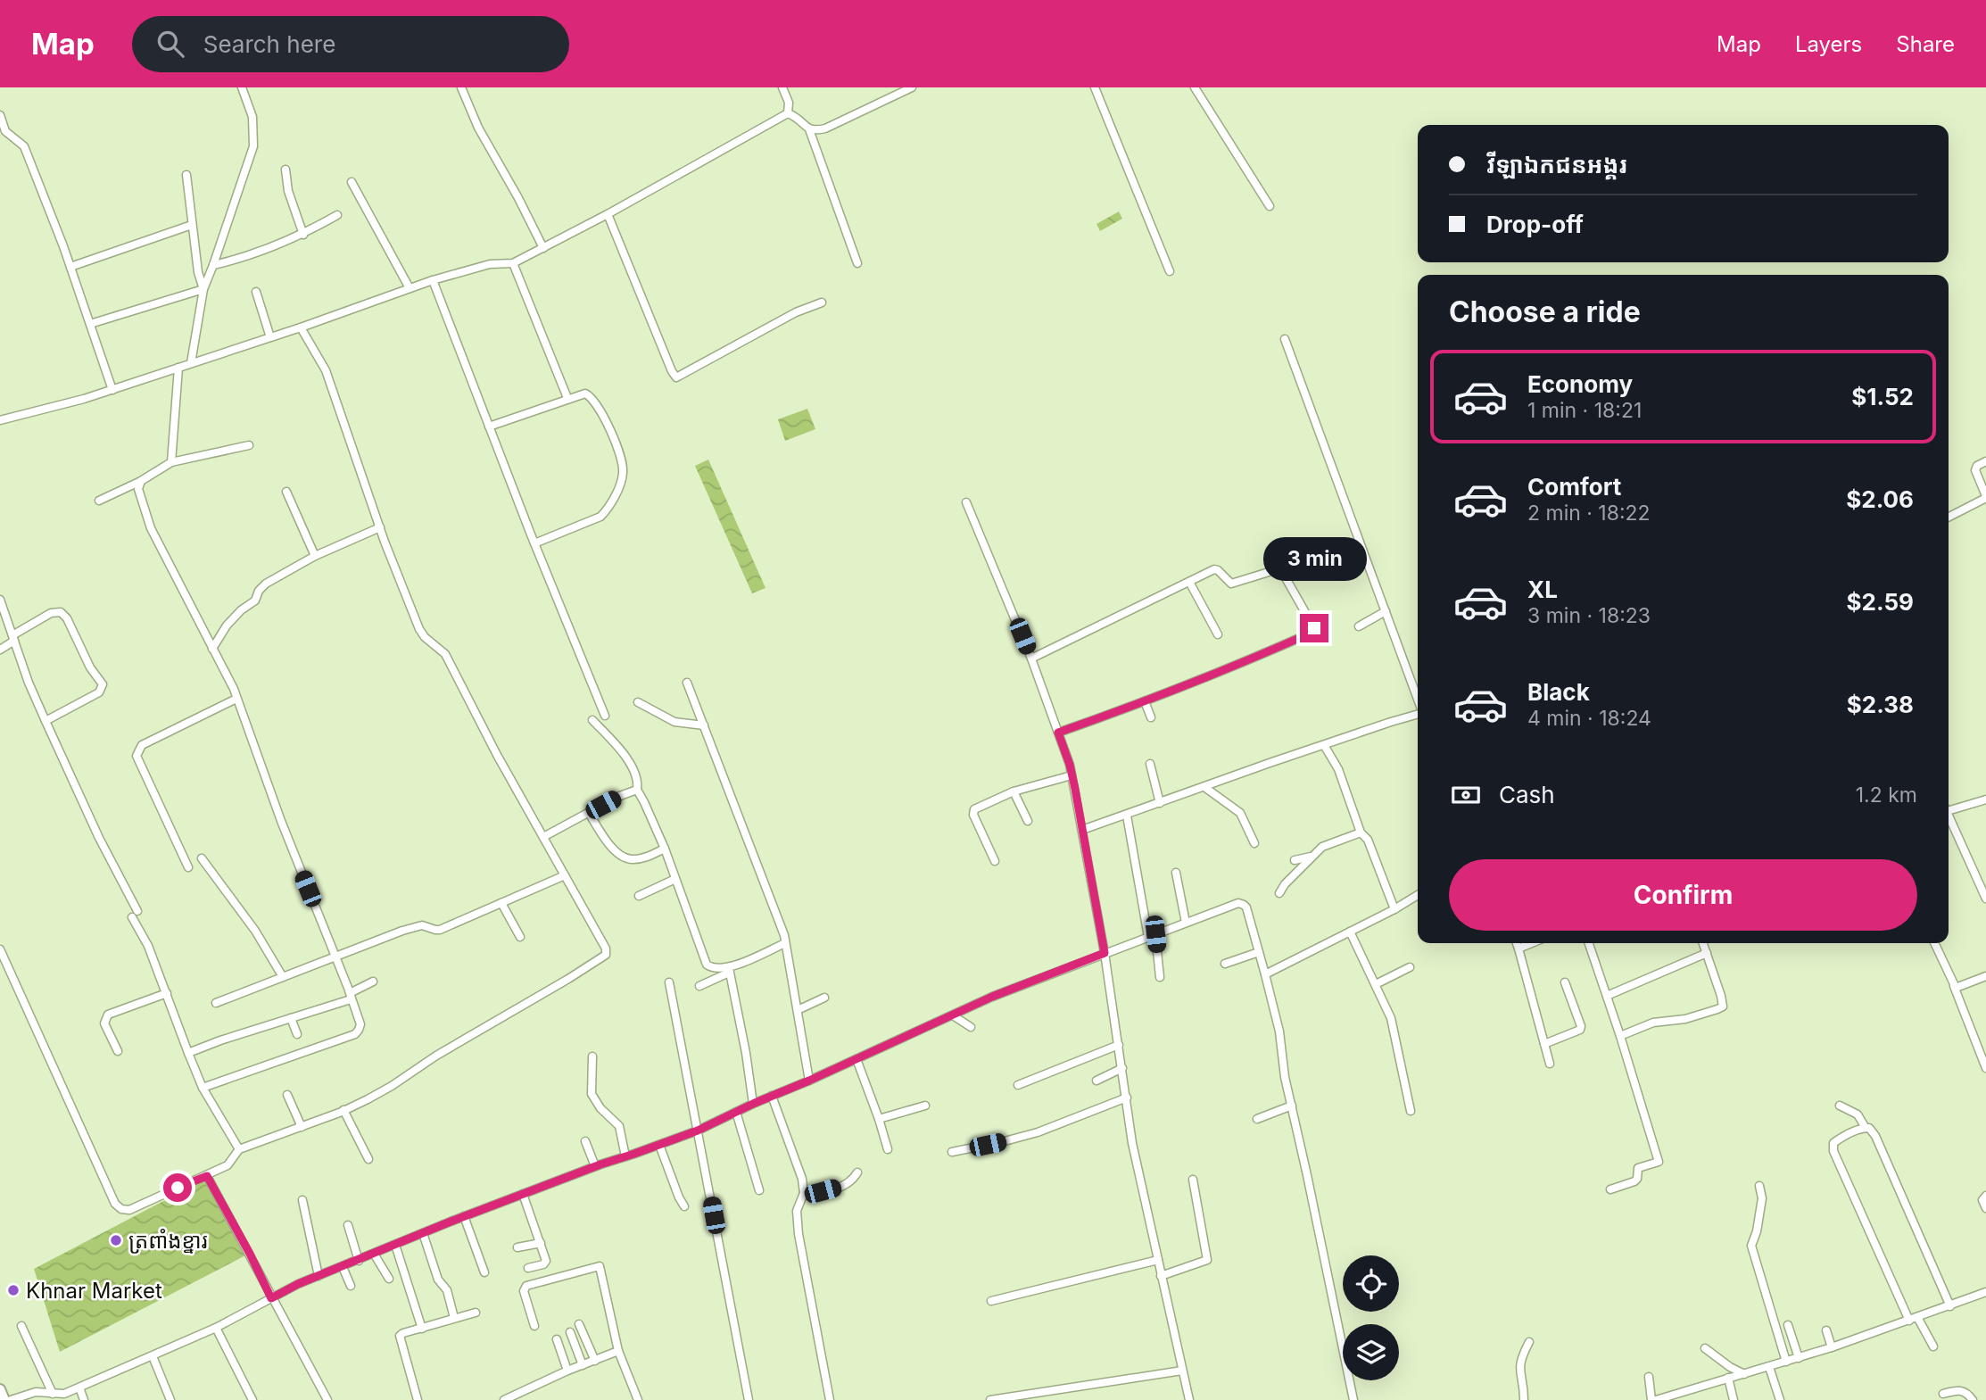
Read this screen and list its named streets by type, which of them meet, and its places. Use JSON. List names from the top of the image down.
{
  "places": ["ត្រពាំងខ្នារ", "Khnar Market"],
  "page": {
    "header": "Map",
    "search": "Search here",
    "nav": ["Map", "Layers", "Share"],
    "banner": ["វីឡាឯកជនអង្គរ", "Drop-off"],
    "heading": "Choose a ride",
    "list": [
      {
        "name": "Economy",
        "note": "1 min · 18:21",
        "value": "$1.52"
      },
      {
        "name": "Comfort",
        "note": "2 min · 18:22",
        "value": "$2.06"
      },
      {
        "name": "XL",
        "note": "3 min · 18:23",
        "value": "$2.59"
      },
      {
        "name": "Black",
        "note": "4 min · 18:24",
        "value": "$2.38"
      }
    ],
    "bubble": "3 min",
    "pay": ["Cash", "1.2 km"],
    "buttons": "Confirm"
  }
}
